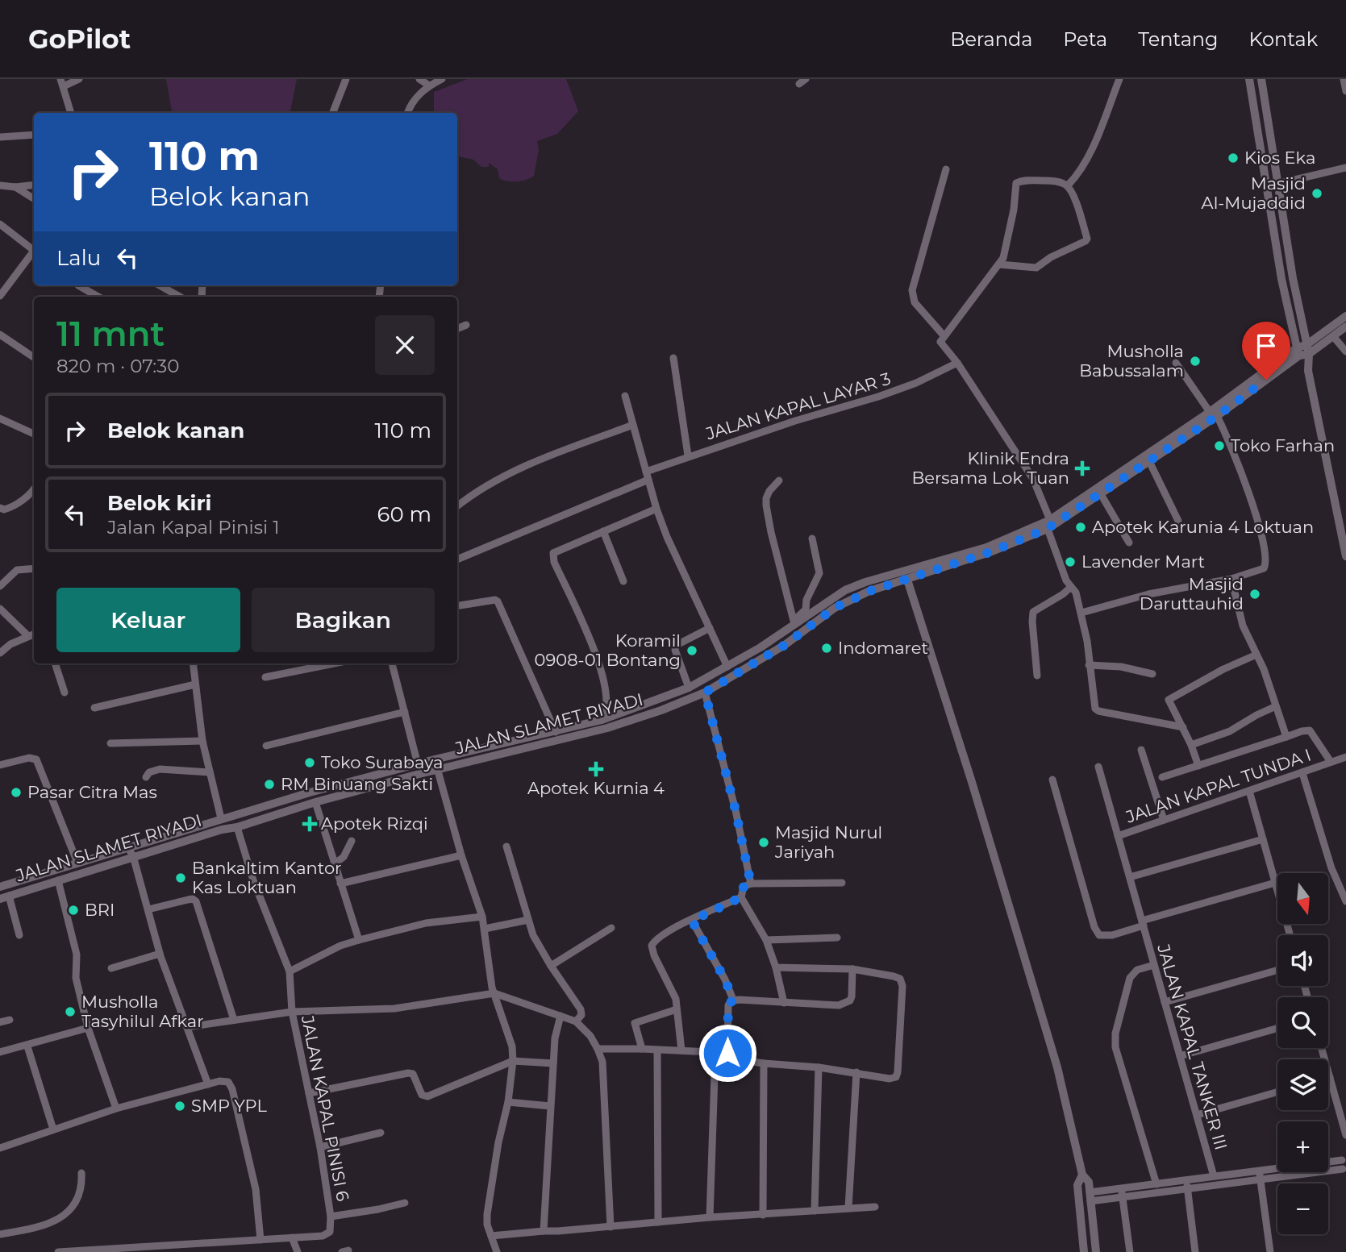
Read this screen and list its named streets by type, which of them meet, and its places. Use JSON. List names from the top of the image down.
{
  "streets": {
    "street": [
      "JALAN KAPAL LAYAR 3",
      "JALAN SLAMET RIYADI",
      "JALAN KAPAL TUNDA I",
      "JALAN KAPAL TANKER III",
      "JALAN KAPAL PINISI 6"
    ]
  },
  "crossings": [
    ["JALAN SLAMET RIYADI", "JALAN KAPAL PINISI 6"],
    ["JALAN KAPAL TUNDA I", "JALAN KAPAL TANKER III"]
  ],
  "places": {
    "other": [
      "Kios Eka",
      "Masjid Al-Mujaddid",
      "Musholla Babussalam",
      "Toko Farhan",
      "Apotek Karunia 4 Loktuan",
      "Lavender Mart",
      "Masjid Daruttauhid",
      "Indomaret",
      "Koramil 0908-01 Bontang",
      "Toko Surabaya",
      "RM Binuang Sakti",
      "Pasar Citra Mas",
      "Masjid Nurul Jariyah",
      "Bankaltim Kantor Kas Loktuan",
      "BRI",
      "Musholla Tasyhilul Afkar",
      "SMP YPL"
    ],
    "health": ["Klinik Endra Bersama Lok Tuan", "Apotek Kurnia 4", "Apotek Rizqi"]
  },
  "north": "bottom",
  "page": {
    "header": "GoPilot",
    "nav": [
      "Beranda",
      "Peta",
      "Tentang",
      "Kontak"
    ],
    "turn": ["110 m", "Belok kanan"],
    "then": "Lalu",
    "heading": ["11 mnt", "820 m · 07:30"],
    "list": [
      {
        "name": "Belok kanan",
        "value": "110 m"
      },
      {
        "name": "Belok kiri",
        "note": "Jalan Kapal Pinisi 1",
        "value": "60 m"
      }
    ],
    "buttons": ["Keluar", "Bagikan"],
    "map_buttons": ["+", "−"]
  }
}
